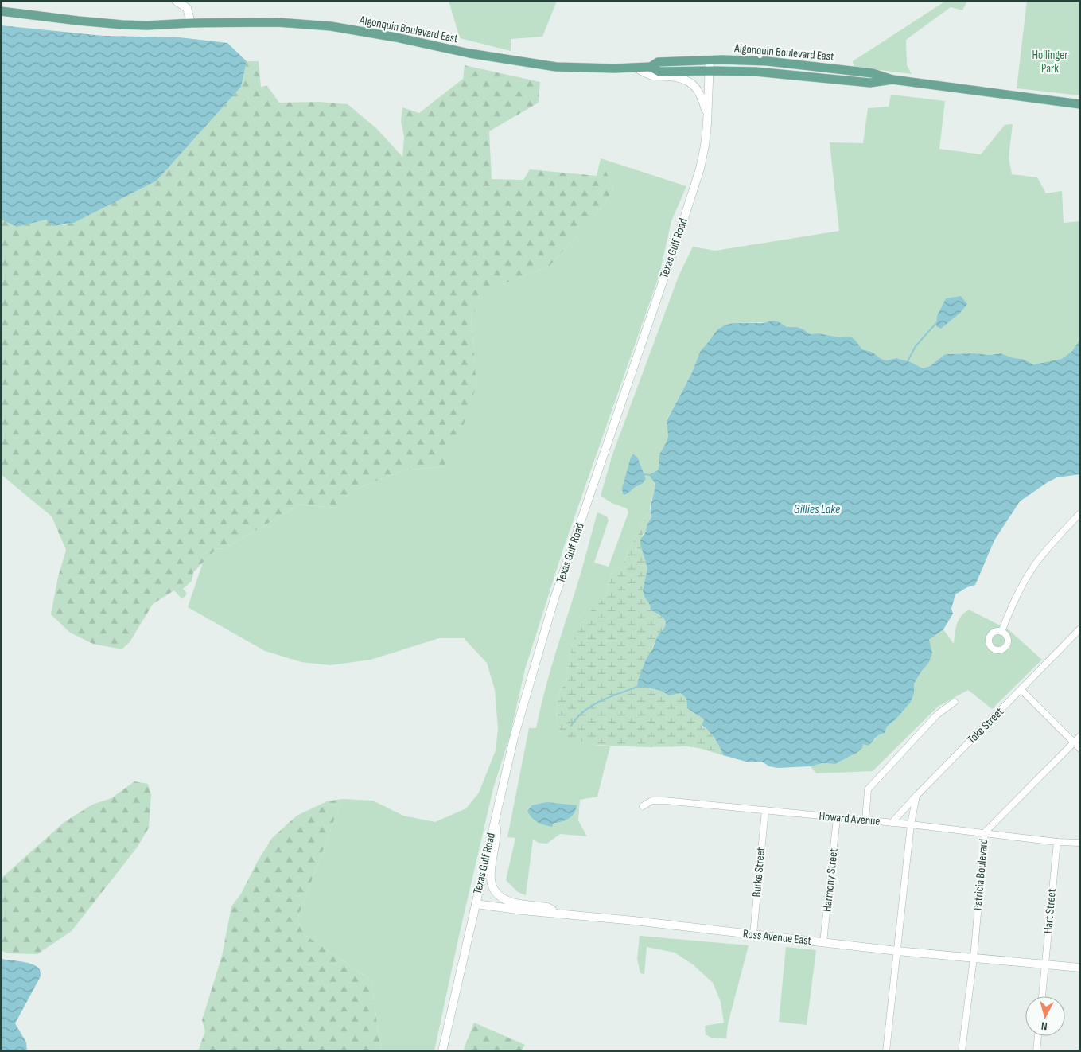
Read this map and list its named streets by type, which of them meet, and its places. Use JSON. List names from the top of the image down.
{
  "streets": {
    "main road": ["Algonquin Boulevard East", "Texas Gulf Road", "Ross Avenue East"],
    "street": [
      "Toke Street",
      "Howard Avenue",
      "Burke Street",
      "Patricia Boulevard",
      "Harmony Street",
      "Hart Street"
    ]
  },
  "crossings": [
    ["Algonquin Boulevard East", "Texas Gulf Road"],
    ["Texas Gulf Road", "Ross Avenue East"],
    ["Toke Street", "Howard Avenue"],
    ["Howard Avenue", "Burke Street"],
    ["Howard Avenue", "Patricia Boulevard"],
    ["Howard Avenue", "Harmony Street"],
    ["Howard Avenue", "Hart Street"],
    ["Burke Street", "Ross Avenue East"],
    ["Patricia Boulevard", "Ross Avenue East"],
    ["Harmony Street", "Ross Avenue East"],
    ["Hart Street", "Ross Avenue East"]
  ],
  "water": ["Gillies Lake"],
  "parks": ["Hollinger Park"],
  "north": "bottom"
}
